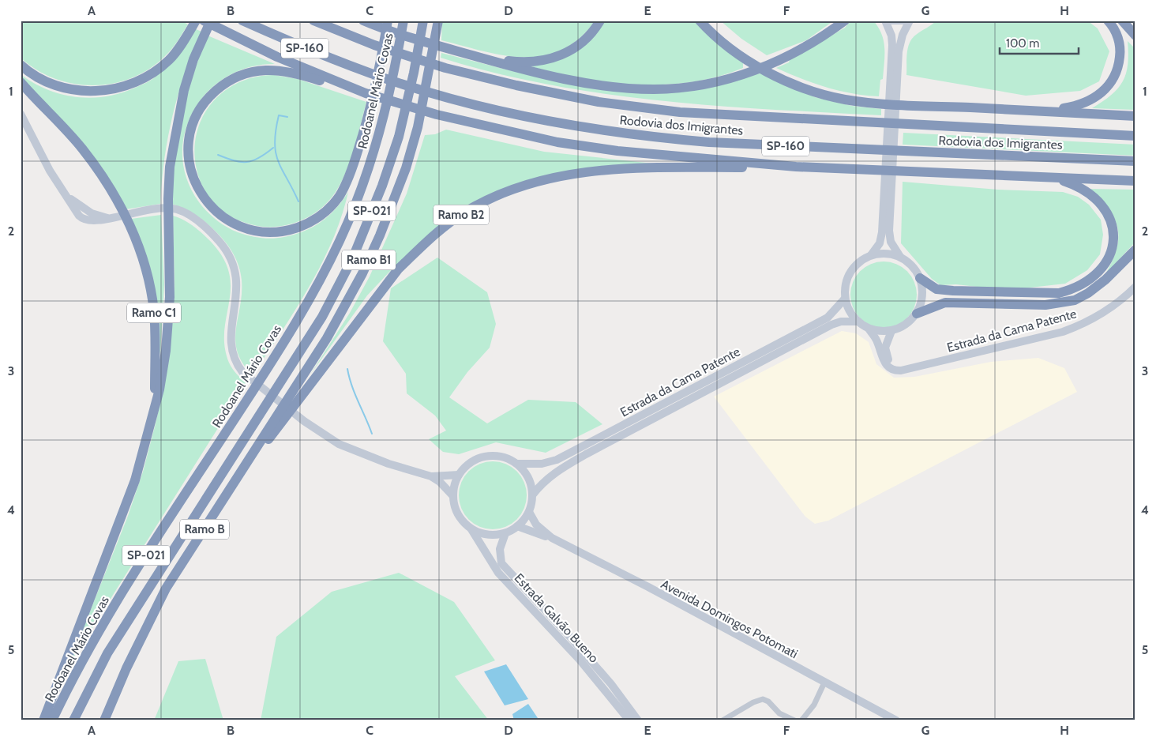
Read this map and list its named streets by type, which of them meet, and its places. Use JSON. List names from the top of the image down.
{
  "streets": {
    "highway": [
      "SP-160",
      "Rodoanel Mário Covas",
      "Rodovia dos Imigrantes",
      "SP-021",
      "Ramo B2",
      "Ramo B1",
      "Ramo C1",
      "Ramo B"
    ],
    "main road": ["Estrada da Cama Patente", "Estrada Galvão Bueno", "Avenida Domingos Potomati"]
  },
  "crossings": [
    ["Ramo B2", "Ramo B1"],
    ["Ramo B1", "Ramo B"],
    ["Estrada da Cama Patente", "Estrada Galvão Bueno"],
    ["Estrada da Cama Patente", "Avenida Domingos Potomati"],
    ["Estrada Galvão Bueno", "Avenida Domingos Potomati"]
  ],
  "scale_bar": "100 m",
  "grid": {
    "columns": [
      "A",
      "B",
      "C",
      "D",
      "E",
      "F",
      "G",
      "H"
    ],
    "rows": [
      "1",
      "2",
      "3",
      "4",
      "5"
    ]
  }
}
